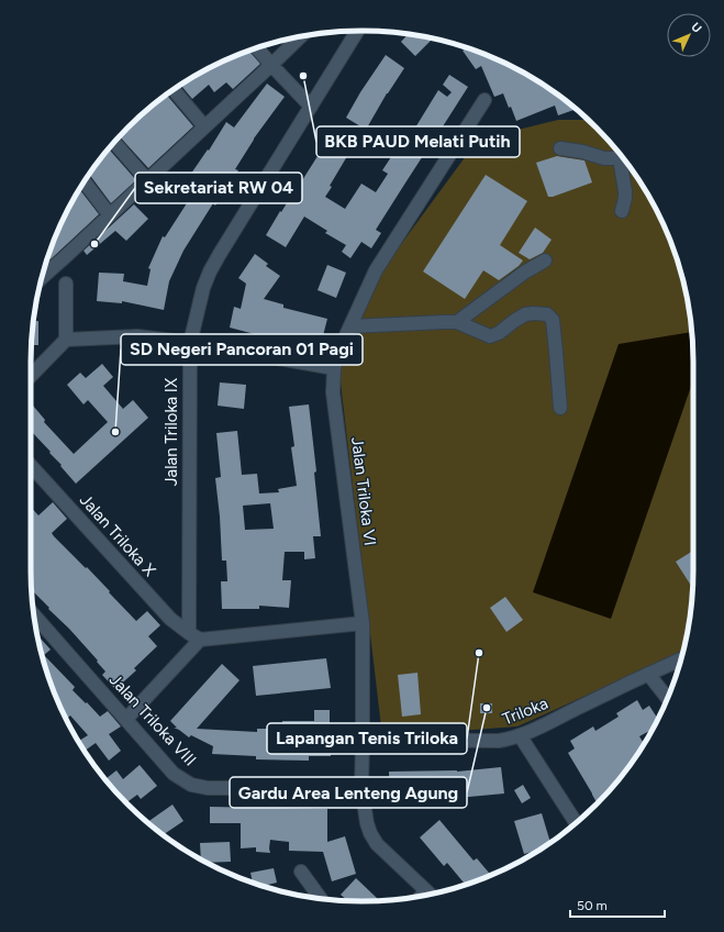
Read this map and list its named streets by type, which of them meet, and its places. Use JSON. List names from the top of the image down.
{
  "streets": {
    "street": [
      "Jalan Triloka IX",
      "Jalan Triloka VI",
      "Jalan Triloka X",
      "Triloka",
      "Jalan Triloka VIII"
    ]
  },
  "crossings": [
    ["Jalan Triloka IX", "Jalan Triloka X"],
    ["Jalan Triloka VI", "Triloka"],
    ["Jalan Triloka VI", "Jalan Triloka VIII"]
  ],
  "places": [
    "BKB PAUD Melati Putih",
    "Sekretariat RW 04",
    "SD Negeri Pancoran 01 Pagi",
    "Lapangan Tenis Triloka",
    "Gardu Area Lenteng Agung"
  ],
  "scale_bar": "50 m",
  "north": "top right"
}
